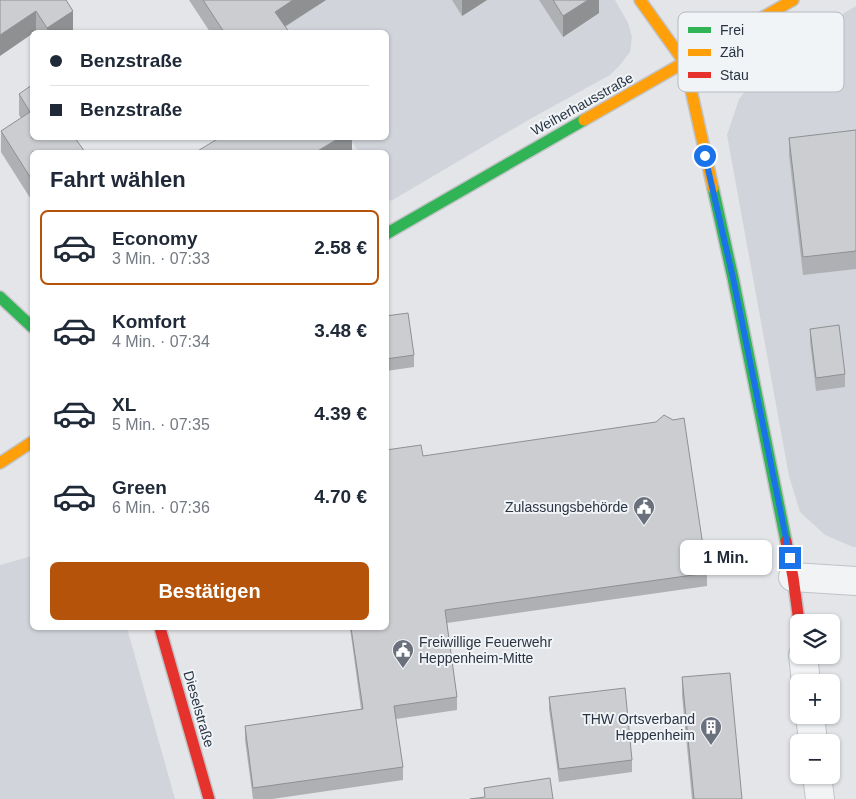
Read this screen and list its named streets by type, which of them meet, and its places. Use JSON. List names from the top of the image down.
{
  "streets": {
    "street": ["Weiherhausstraße", "Dieselstraße"]
  },
  "places": {
    "public building": ["Zulassungsbehörde", "Freiwillige Feuerwehr Heppenheim-Mitte"],
    "building": ["THW Ortsverband Heppenheim"]
  },
  "legend": ["Frei", "Zäh", "Stau"],
  "page": {
    "banner": ["Benzstraße", "Benzstraße"],
    "heading": "Fahrt wählen",
    "list": [
      {
        "name": "Economy",
        "note": "3 Min. · 07:33",
        "value": "2.58 €"
      },
      {
        "name": "Komfort",
        "note": "4 Min. · 07:34",
        "value": "3.48 €"
      },
      {
        "name": "XL",
        "note": "5 Min. · 07:35",
        "value": "4.39 €"
      },
      {
        "name": "Green",
        "note": "6 Min. · 07:36",
        "value": "4.70 €"
      }
    ],
    "bubble": "1 Min.",
    "buttons": "Bestätigen",
    "map_buttons": ["+", "−"]
  }
}
